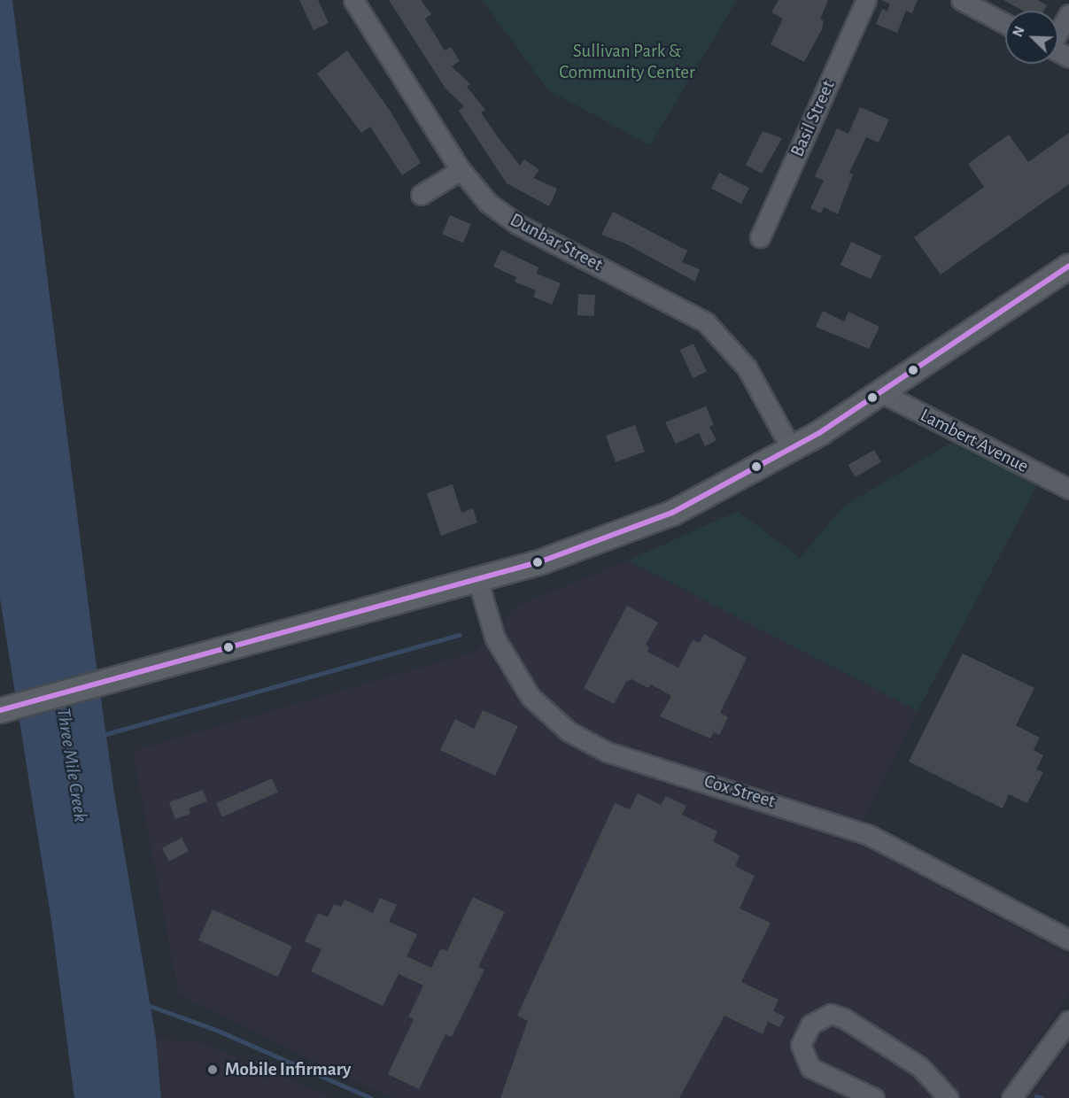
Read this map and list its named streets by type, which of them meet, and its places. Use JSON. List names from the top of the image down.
{
  "streets": {
    "street": [
      "Basil Street",
      "Dunbar Street",
      "Lambert Avenue",
      "Cox Street"
    ]
  },
  "water": ["Three Mile Creek"],
  "parks": ["Sullivan Park & Community Center"],
  "places": ["Mobile Infirmary"],
  "north": "top left"
}
